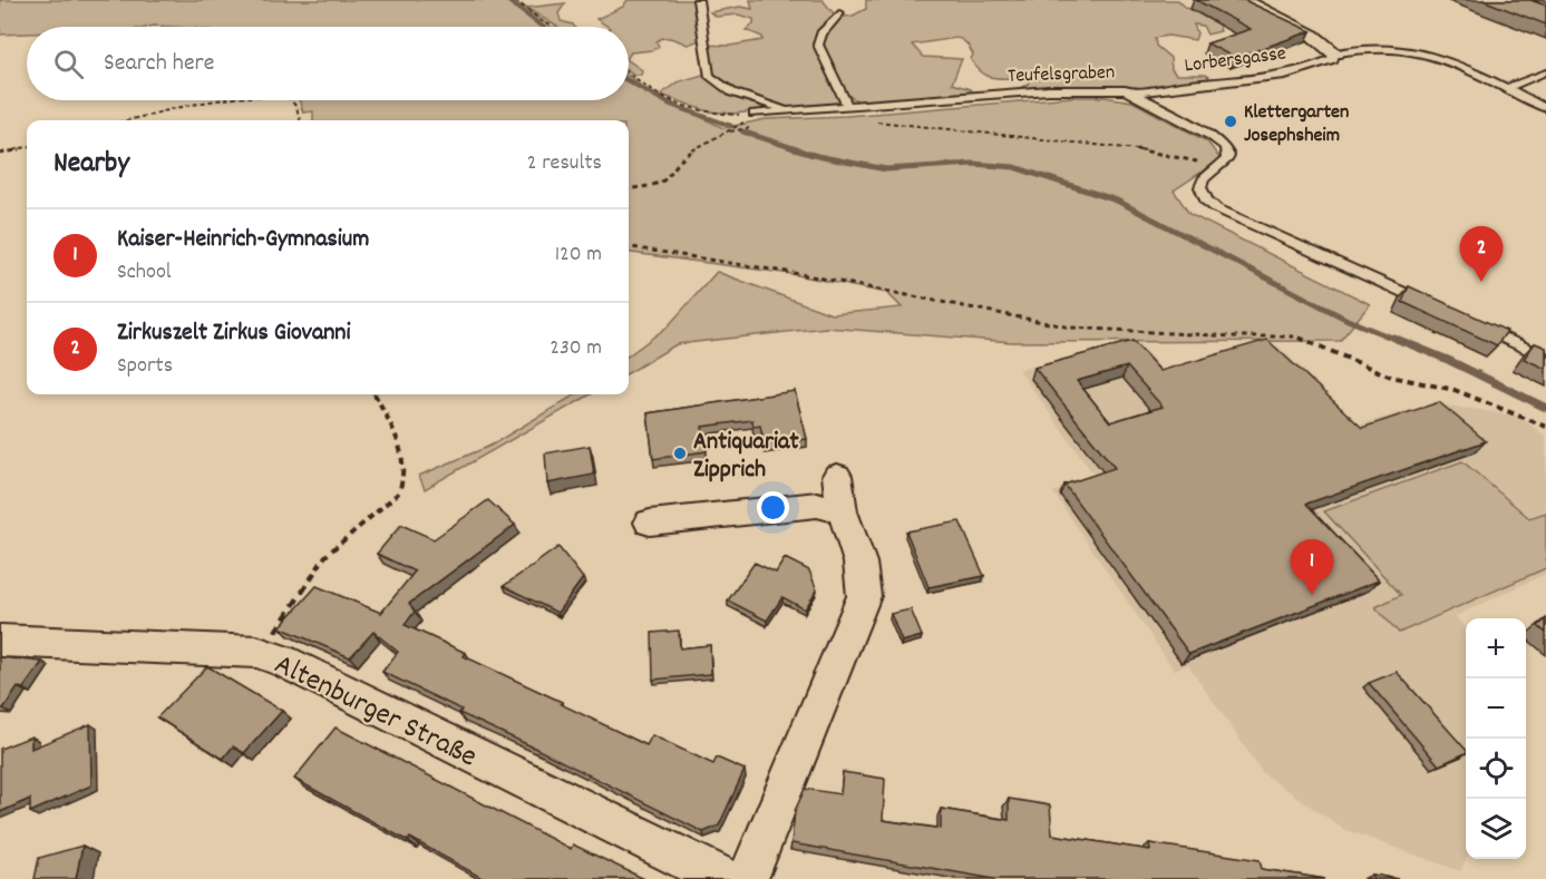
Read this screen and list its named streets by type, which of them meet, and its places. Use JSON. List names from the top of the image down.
{
  "streets": {
    "street": ["Lorbersgasse", "Altenburger Straße"],
    "lane": ["Teufelsgraben"]
  },
  "crossings": [
    ["Lorbersgasse", "Teufelsgraben"]
  ],
  "places": ["Klettergarten Josephsheim", "Antiquariat Zipprich"],
  "page": {
    "search": "Search here",
    "heading": ["Nearby", "2 results"],
    "list": [
      {
        "mark": "1",
        "name": "Kaiser-Heinrich-Gymnasium",
        "note": "School",
        "value": "120 m"
      },
      {
        "mark": "2",
        "name": "Zirkuszelt Zirkus Giovanni",
        "note": "Sports",
        "value": "230 m"
      }
    ],
    "pins": ["2", "1"],
    "map_buttons": ["+", "−"]
  }
}
